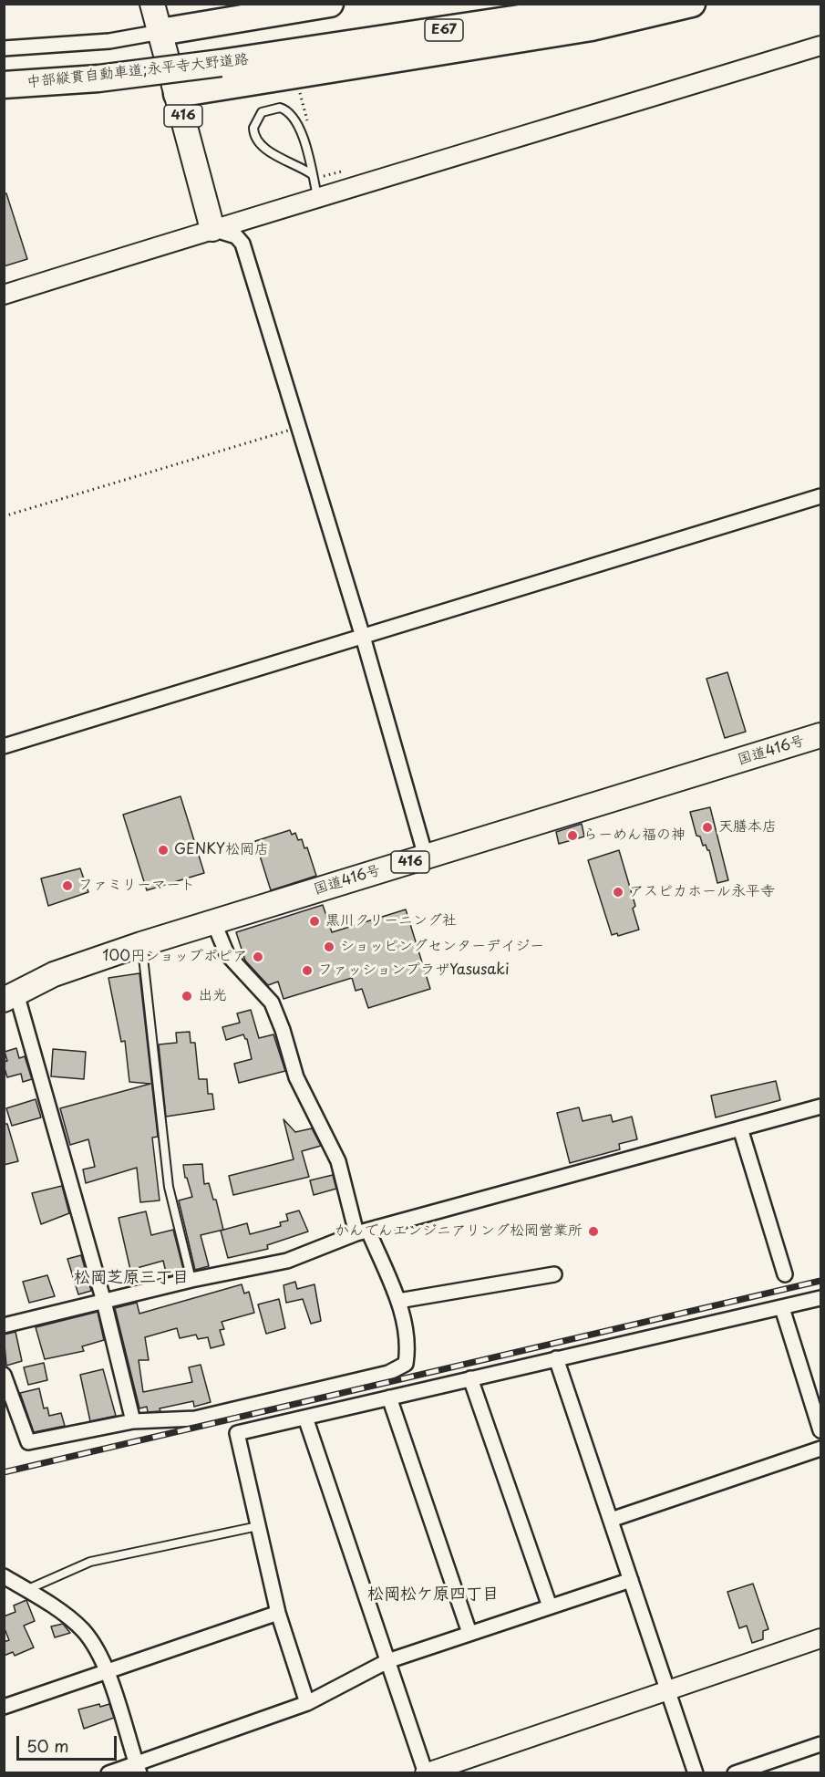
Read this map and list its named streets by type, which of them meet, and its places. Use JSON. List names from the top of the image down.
{
  "streets": {
    "highway": [
      "E67",
      "中部縦貫自動車道;永平寺大野道路",
      "416",
      "国道416号"
    ]
  },
  "districts": ["松岡芝原三丁目", "松岡松ケ原四丁目"],
  "places": [
    "天膳本店",
    "らーめん福の神",
    "GENKY松岡店",
    "ファミリーマート",
    "アスピカホール永平寺",
    "黒川クリーニング社",
    "ショッピングセンターデイジー",
    "100円ショップポピア",
    "ファッションプラザYasusaki",
    "出光",
    "かんでんエンジニアリング松岡営業所"
  ],
  "scale_bar": "50 m"
}
